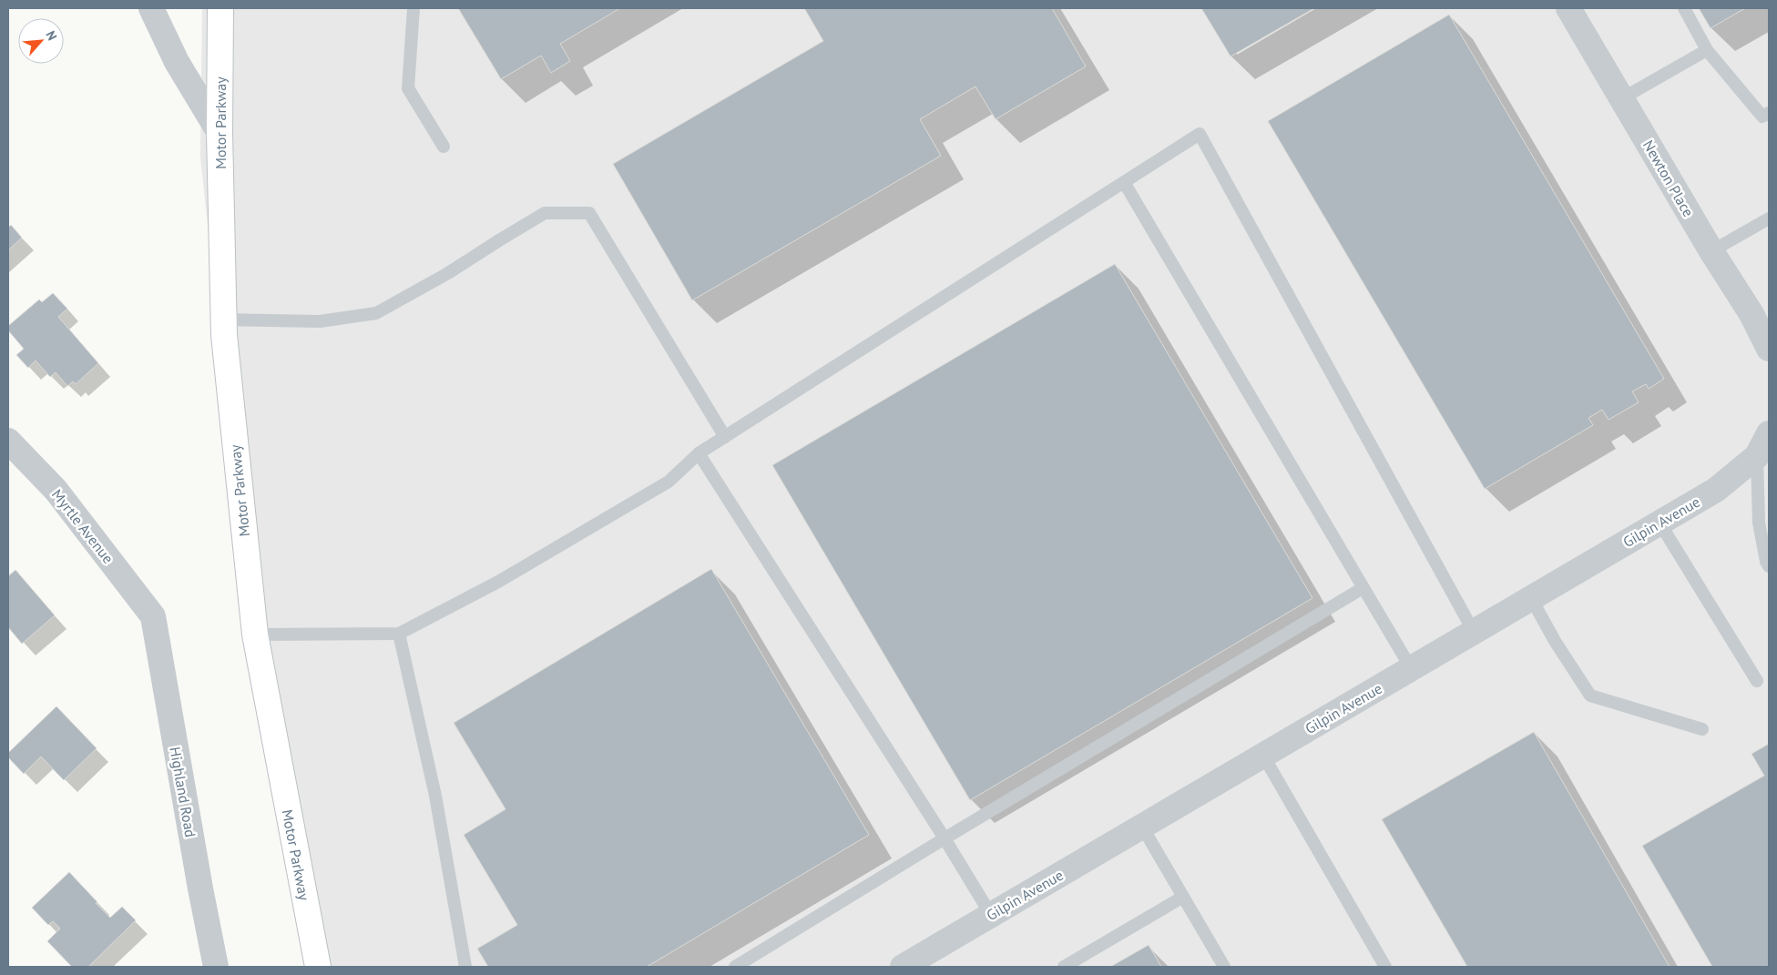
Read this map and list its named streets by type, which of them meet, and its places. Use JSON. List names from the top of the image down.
{
  "streets": {
    "main road": ["Motor Parkway"],
    "street": [
      "Newton Place",
      "Gilpin Avenue",
      "Myrtle Avenue",
      "Highland Road"
    ]
  },
  "crossings": [
    ["Myrtle Avenue", "Highland Road"]
  ],
  "north": "top right"
}
